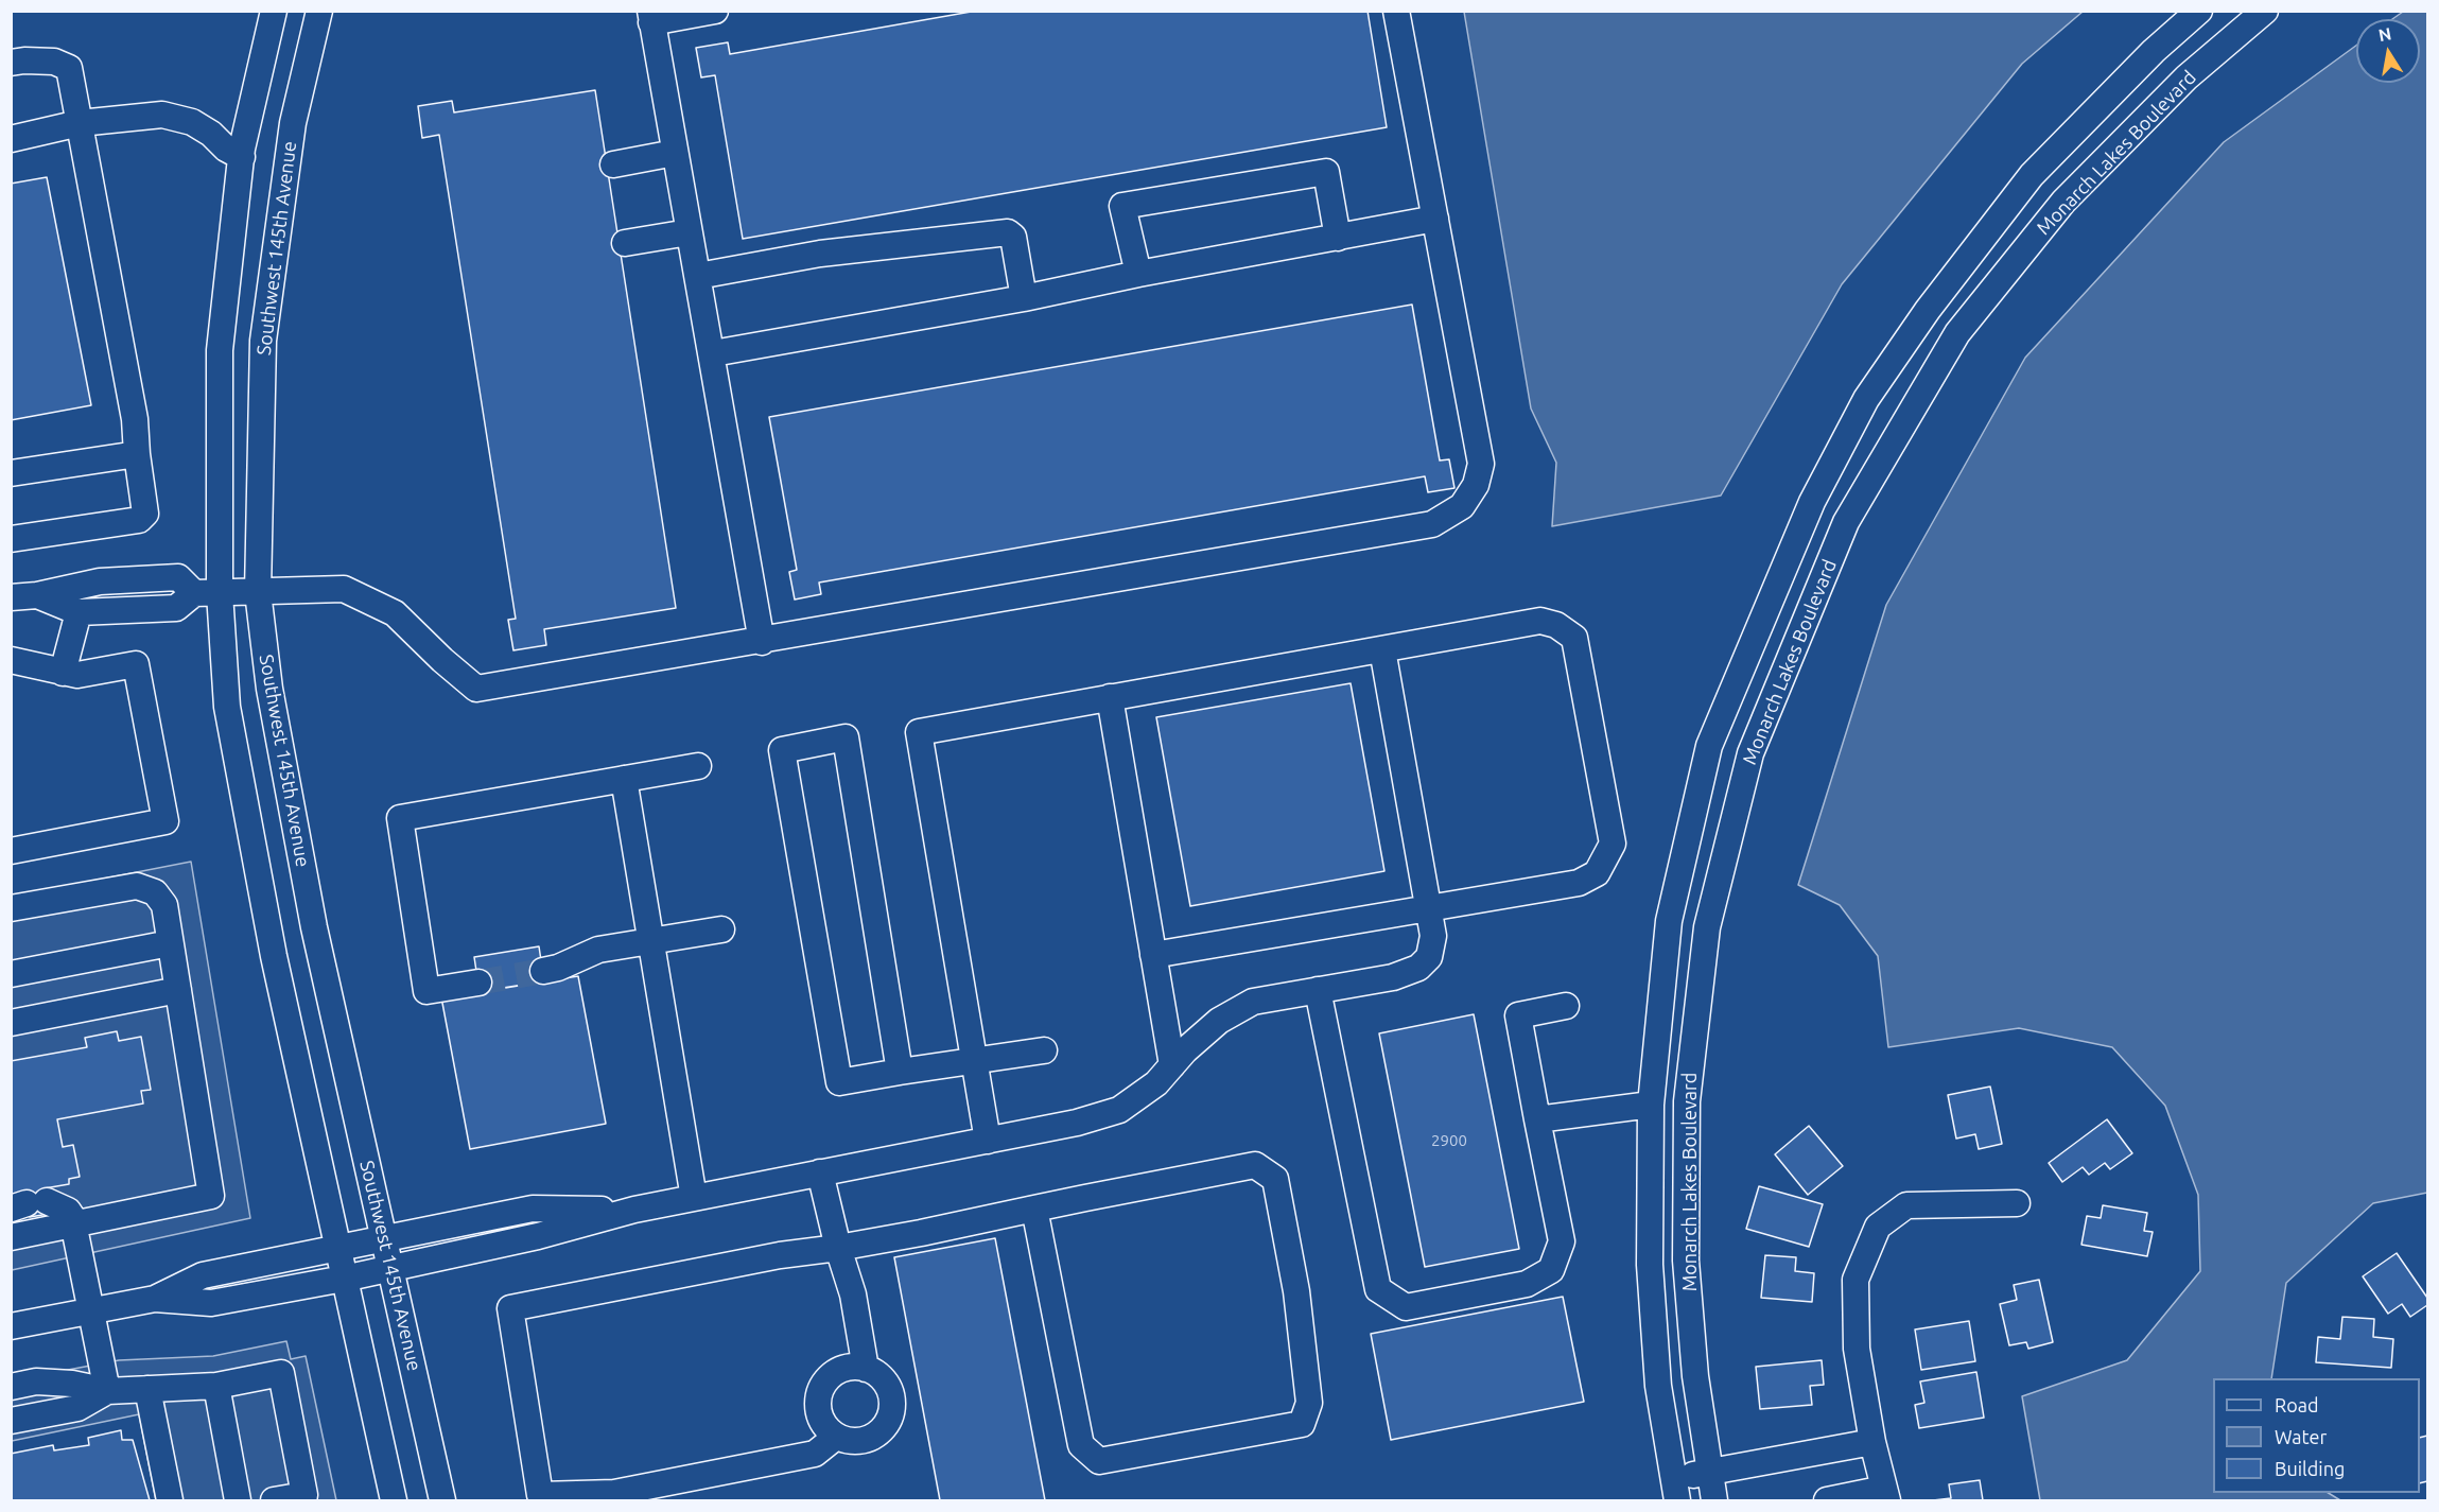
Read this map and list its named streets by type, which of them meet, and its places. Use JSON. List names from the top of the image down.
{
  "streets": {
    "street": ["Monarch Lakes Boulevard", "Southwest 145th Avenue"]
  },
  "house_numbers": ["2900"],
  "legend": ["Road", "Water", "Building"],
  "north": "top"
}
